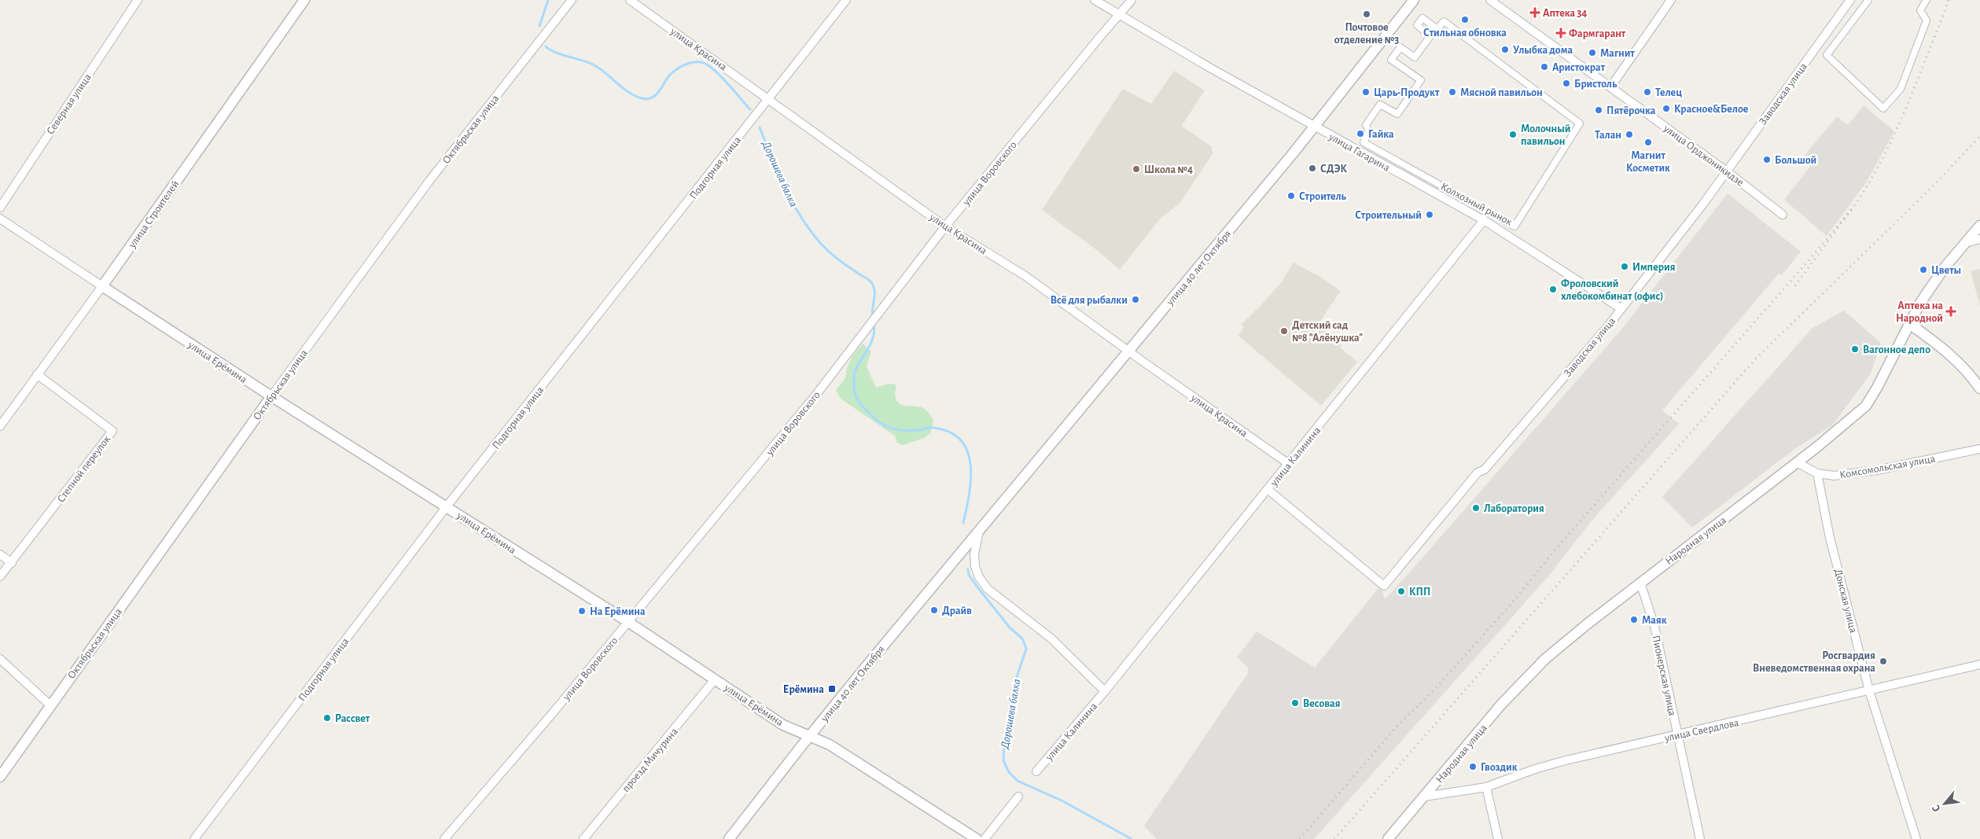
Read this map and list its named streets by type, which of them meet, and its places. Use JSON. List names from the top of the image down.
{
  "streets": {
    "street": [
      "улица Красина",
      "Заводская улица",
      "Северная улица",
      "Октябрьская улица",
      "улица Гагарина",
      "улица Орджоникидзе",
      "Подгорная улица",
      "улица Воровского",
      "Колхозный рынок",
      "улица Строителей",
      "улица 40 лет Октября",
      "улица Ерёмина",
      "улица Калинина",
      "Комсомольская улица",
      "Степной переулок",
      "Народная улица",
      "Донская улица",
      "Пионерская улица",
      "улица Свердлова",
      "проезд Мичурина"
    ]
  },
  "crossings": [
    ["улица Красина", "Подгорная улица"],
    ["улица Красина", "улица Воровского"],
    ["улица Красина", "улица 40 лет Октября"],
    ["улица Красина", "улица Калинина"],
    ["Заводская улица", "улица Гагарина"],
    ["Заводская улица", "улица Орджоникидзе"],
    ["Заводская улица", "улица Калинина"],
    ["Октябрьская улица", "улица Ерёмина"],
    ["улица Гагарина", "улица Воровского"],
    ["улица Гагарина", "улица 40 лет Октября"],
    ["улица Гагарина", "улица Калинина"],
    ["Подгорная улица", "улица Ерёмина"],
    ["улица Воровского", "улица Ерёмина"],
    ["улица Строителей", "улица Ерёмина"],
    ["улица Строителей", "Степной переулок"],
    ["улица 40 лет Октября", "улица Ерёмина"],
    ["улица 40 лет Октября", "улица Калинина"],
    ["улица Ерёмина", "проезд Мичурина"],
    ["Комсомольская улица", "Народная улица"],
    ["Комсомольская улица", "Донская улица"],
    ["Народная улица", "Пионерская улица"],
    ["Народная улица", "улица Свердлова"],
    ["Донская улица", "улица Свердлова"],
    ["Пионерская улица", "улица Свердлова"]
  ],
  "water": ["Дорошева балка"],
  "places": {
    "health": ["Аптека 34", "Фармгарант", "Аптека на Народной"],
    "other": [
      "Почтовое отделение №3",
      "Стильная обновка",
      "Улыбка дома",
      "Магнит",
      "Аристократ",
      "Бристоль",
      "Царь-Продукт",
      "Мясной павильон",
      "Телец",
      "Красное&Белое",
      "Пятёрочка",
      "Гайка",
      "Молочный павильон",
      "Талан",
      "Магнит Косметик",
      "Большой",
      "СДЭК",
      "Школа №4",
      "Строитель",
      "Строительный",
      "Империя",
      "Цветы",
      "Фроловский хлебокомбинат (офис)",
      "Всё для рыбалки",
      "Детский сад №8 \"Алёнушка\"",
      "Вагонное депо",
      "Лаборатория",
      "КПП",
      "Драйв",
      "На Ерёмина",
      "Маяк",
      "Росгвардия Вневедомственная охрана",
      "Весовая",
      "Рассвет",
      "Гвоздик"
    ],
    "transit": ["Ерёмина"]
  },
  "north": "bottom left"
}
